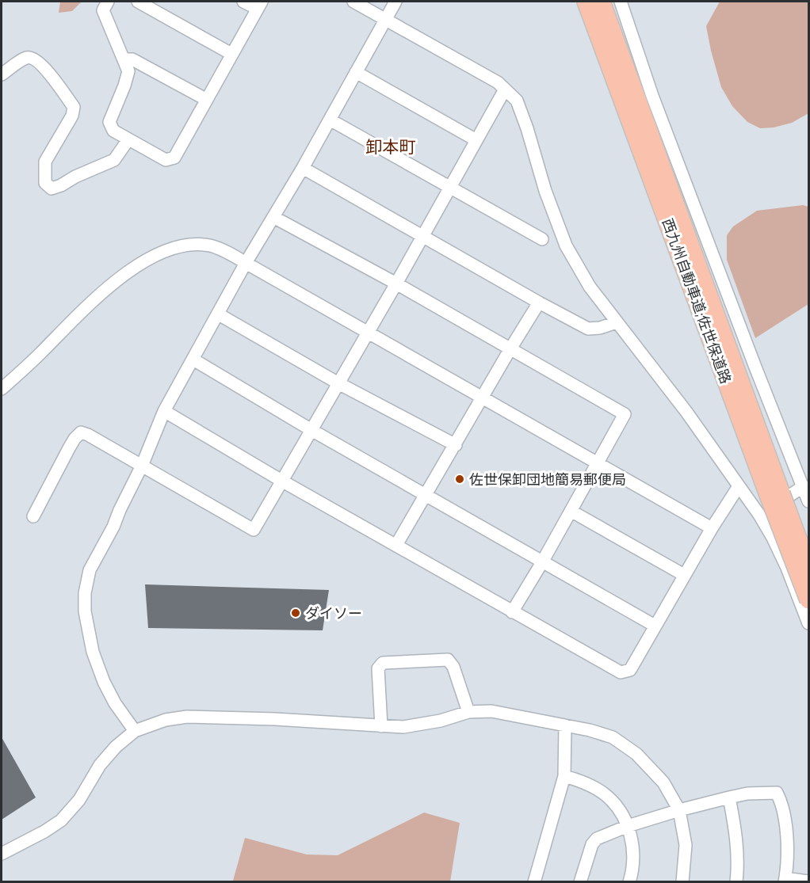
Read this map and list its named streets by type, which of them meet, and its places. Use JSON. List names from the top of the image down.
{
  "streets": {
    "highway": ["西九州自動車道;佐世保道路"]
  },
  "districts": ["卸本町"],
  "places": ["佐世保卸団地簡易郵便局", "ダイソー"]
}
